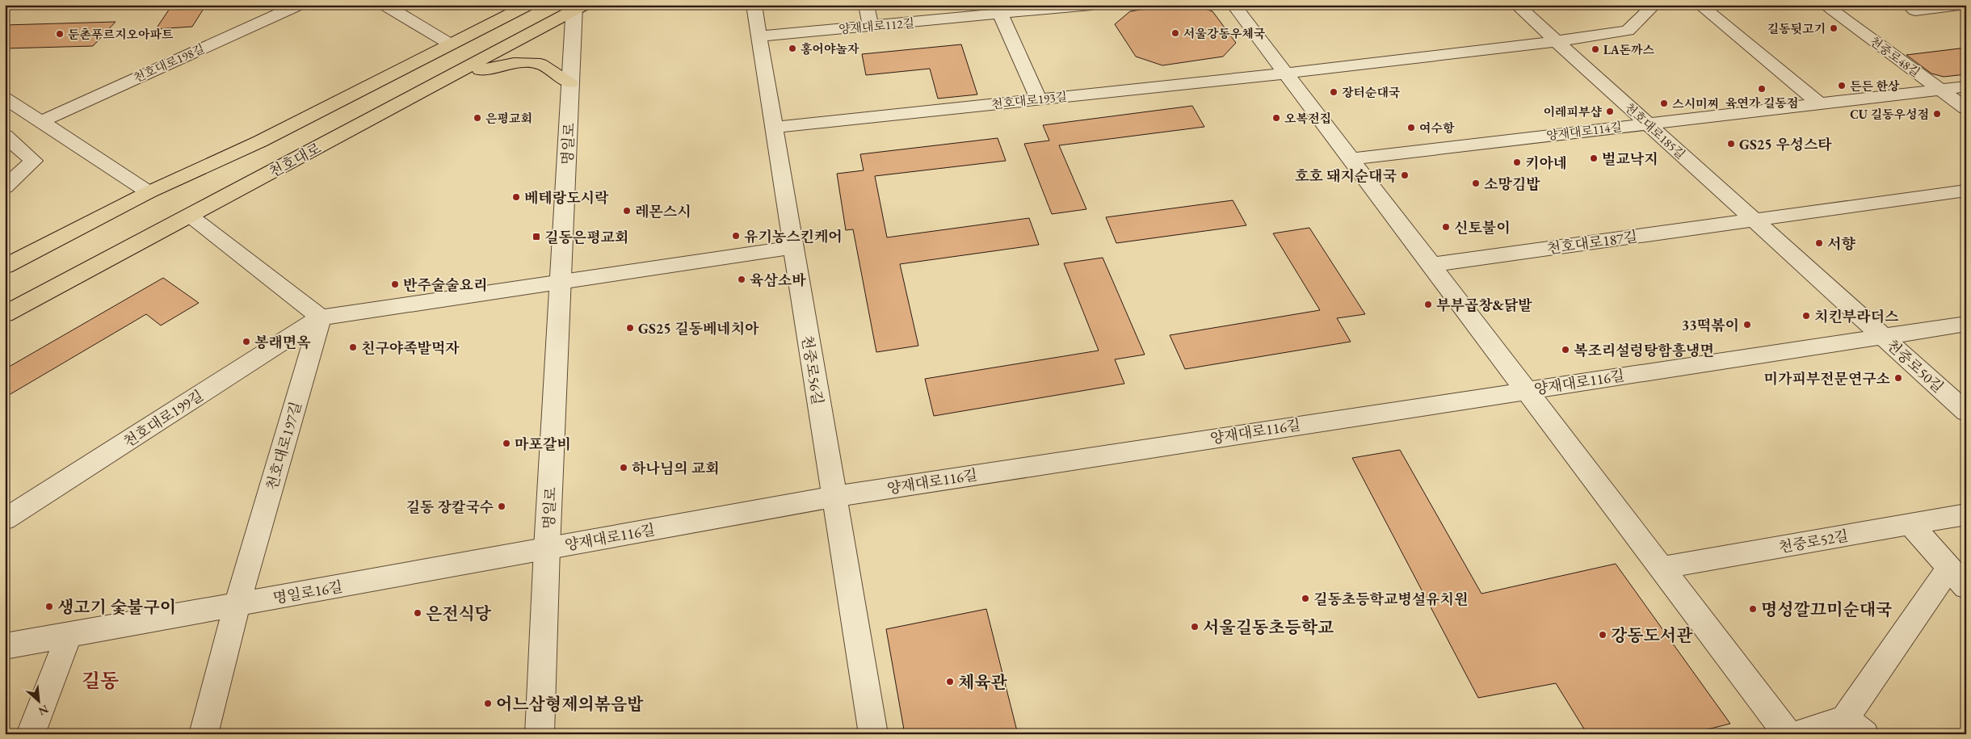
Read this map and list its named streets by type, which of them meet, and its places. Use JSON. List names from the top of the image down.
{
  "streets": {
    "main road": ["천호대로"],
    "street": [
      "양재대로112길",
      "천중로48길",
      "천호대로198길",
      "천호대로193길",
      "양재대로114길",
      "천호대로185길",
      "명일로",
      "천호대로187길",
      "천중로50길",
      "천중로56길",
      "양재대로116길",
      "천호대로199길",
      "천호대로197길",
      "천중로52길",
      "명일로16길"
    ]
  },
  "crossings": [
    ["양재대로112길", "천중로56길"],
    ["천중로48길", "양재대로114길"],
    ["천호대로193길", "천중로56길"],
    ["양재대로114길", "천호대로185길"],
    ["천호대로185길", "천호대로187길"],
    ["천호대로185길", "천중로50길"],
    ["천호대로185길", "양재대로116길"],
    ["명일로", "천호대로"],
    ["명일로", "양재대로116길"],
    ["명일로", "명일로16길"],
    ["천중로50길", "양재대로116길"],
    ["천중로56길", "양재대로116길"],
    ["양재대로116길", "명일로16길"],
    ["천호대로199길", "천호대로197길"],
    ["천호대로197길", "명일로16길"]
  ],
  "districts": ["길동"],
  "places": {
    "other": [
      "길동뒷고기",
      "서울강동우체국",
      "둔촌푸르지오아파트",
      "홍어야놀자",
      "LA돈까스",
      "든든 한상",
      "육연가 길동점",
      "장터순대국",
      "스시미찌",
      "이레피부샵",
      "CU 길동우성점",
      "은평교회",
      "오복전집",
      "여수항",
      "GS25 우성스타",
      "벌교낙지",
      "키아네",
      "호호 돼지순대국",
      "소망김밥",
      "베테랑도시락",
      "레몬스시",
      "신토불이",
      "유기농스킨케어",
      "서향",
      "육삼소바",
      "반주술술요리",
      "부부곱창&닭발",
      "치킨부라더스",
      "33떡볶이",
      "GS25 길동베네치아",
      "봉래면옥",
      "친구야족발먹자",
      "복조리설렁탕함흥냉면",
      "미가피부전문연구소",
      "마포갈비",
      "하나님의 교회",
      "길동 장칼국수",
      "길동초등학교병설유치원",
      "생고기 숯불구이",
      "명성깔끄미순대국",
      "은전식당",
      "서울길동초등학교",
      "강동도서관",
      "체육관",
      "어느삼형제의볶음밥"
    ],
    "transit": ["길동은평교회"]
  },
  "north": "bottom right"
}
